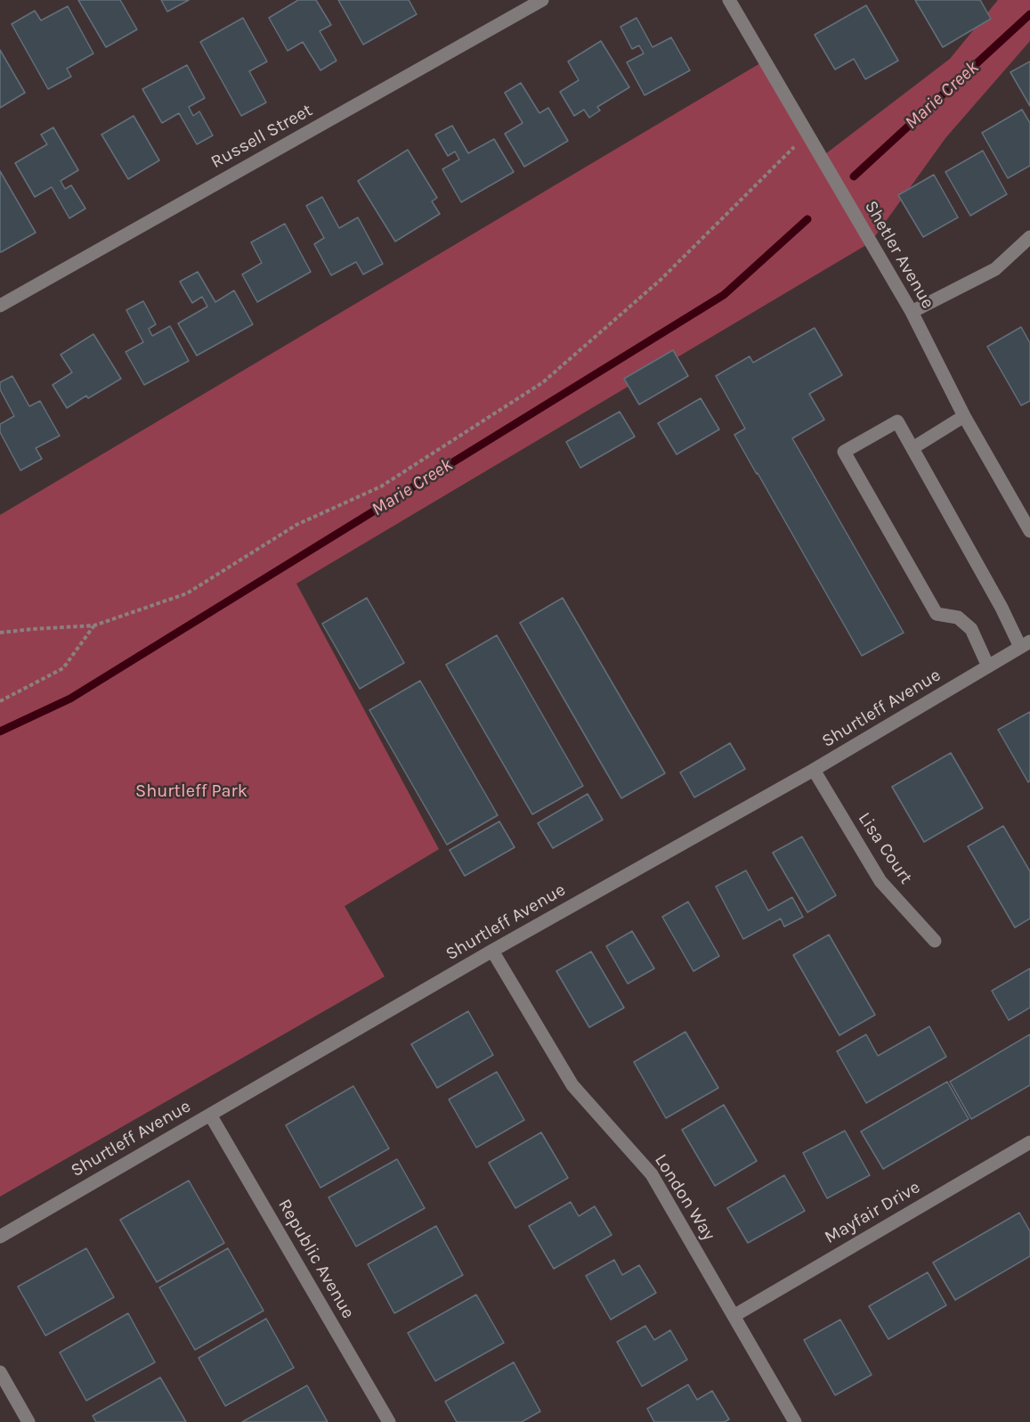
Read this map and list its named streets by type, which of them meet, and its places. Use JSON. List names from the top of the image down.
{
  "streets": {
    "street": [
      "Russell Street",
      "Shetler Avenue",
      "Shurtleff Avenue",
      "Lisa Court",
      "London Way",
      "Mayfair Drive",
      "Republic Avenue"
    ]
  },
  "crossings": [
    ["Shurtleff Avenue", "Lisa Court"],
    ["Shurtleff Avenue", "London Way"],
    ["Shurtleff Avenue", "Republic Avenue"],
    ["London Way", "Mayfair Drive"]
  ],
  "water": ["Marie Creek"],
  "parks": ["Shurtleff Park"]
}
